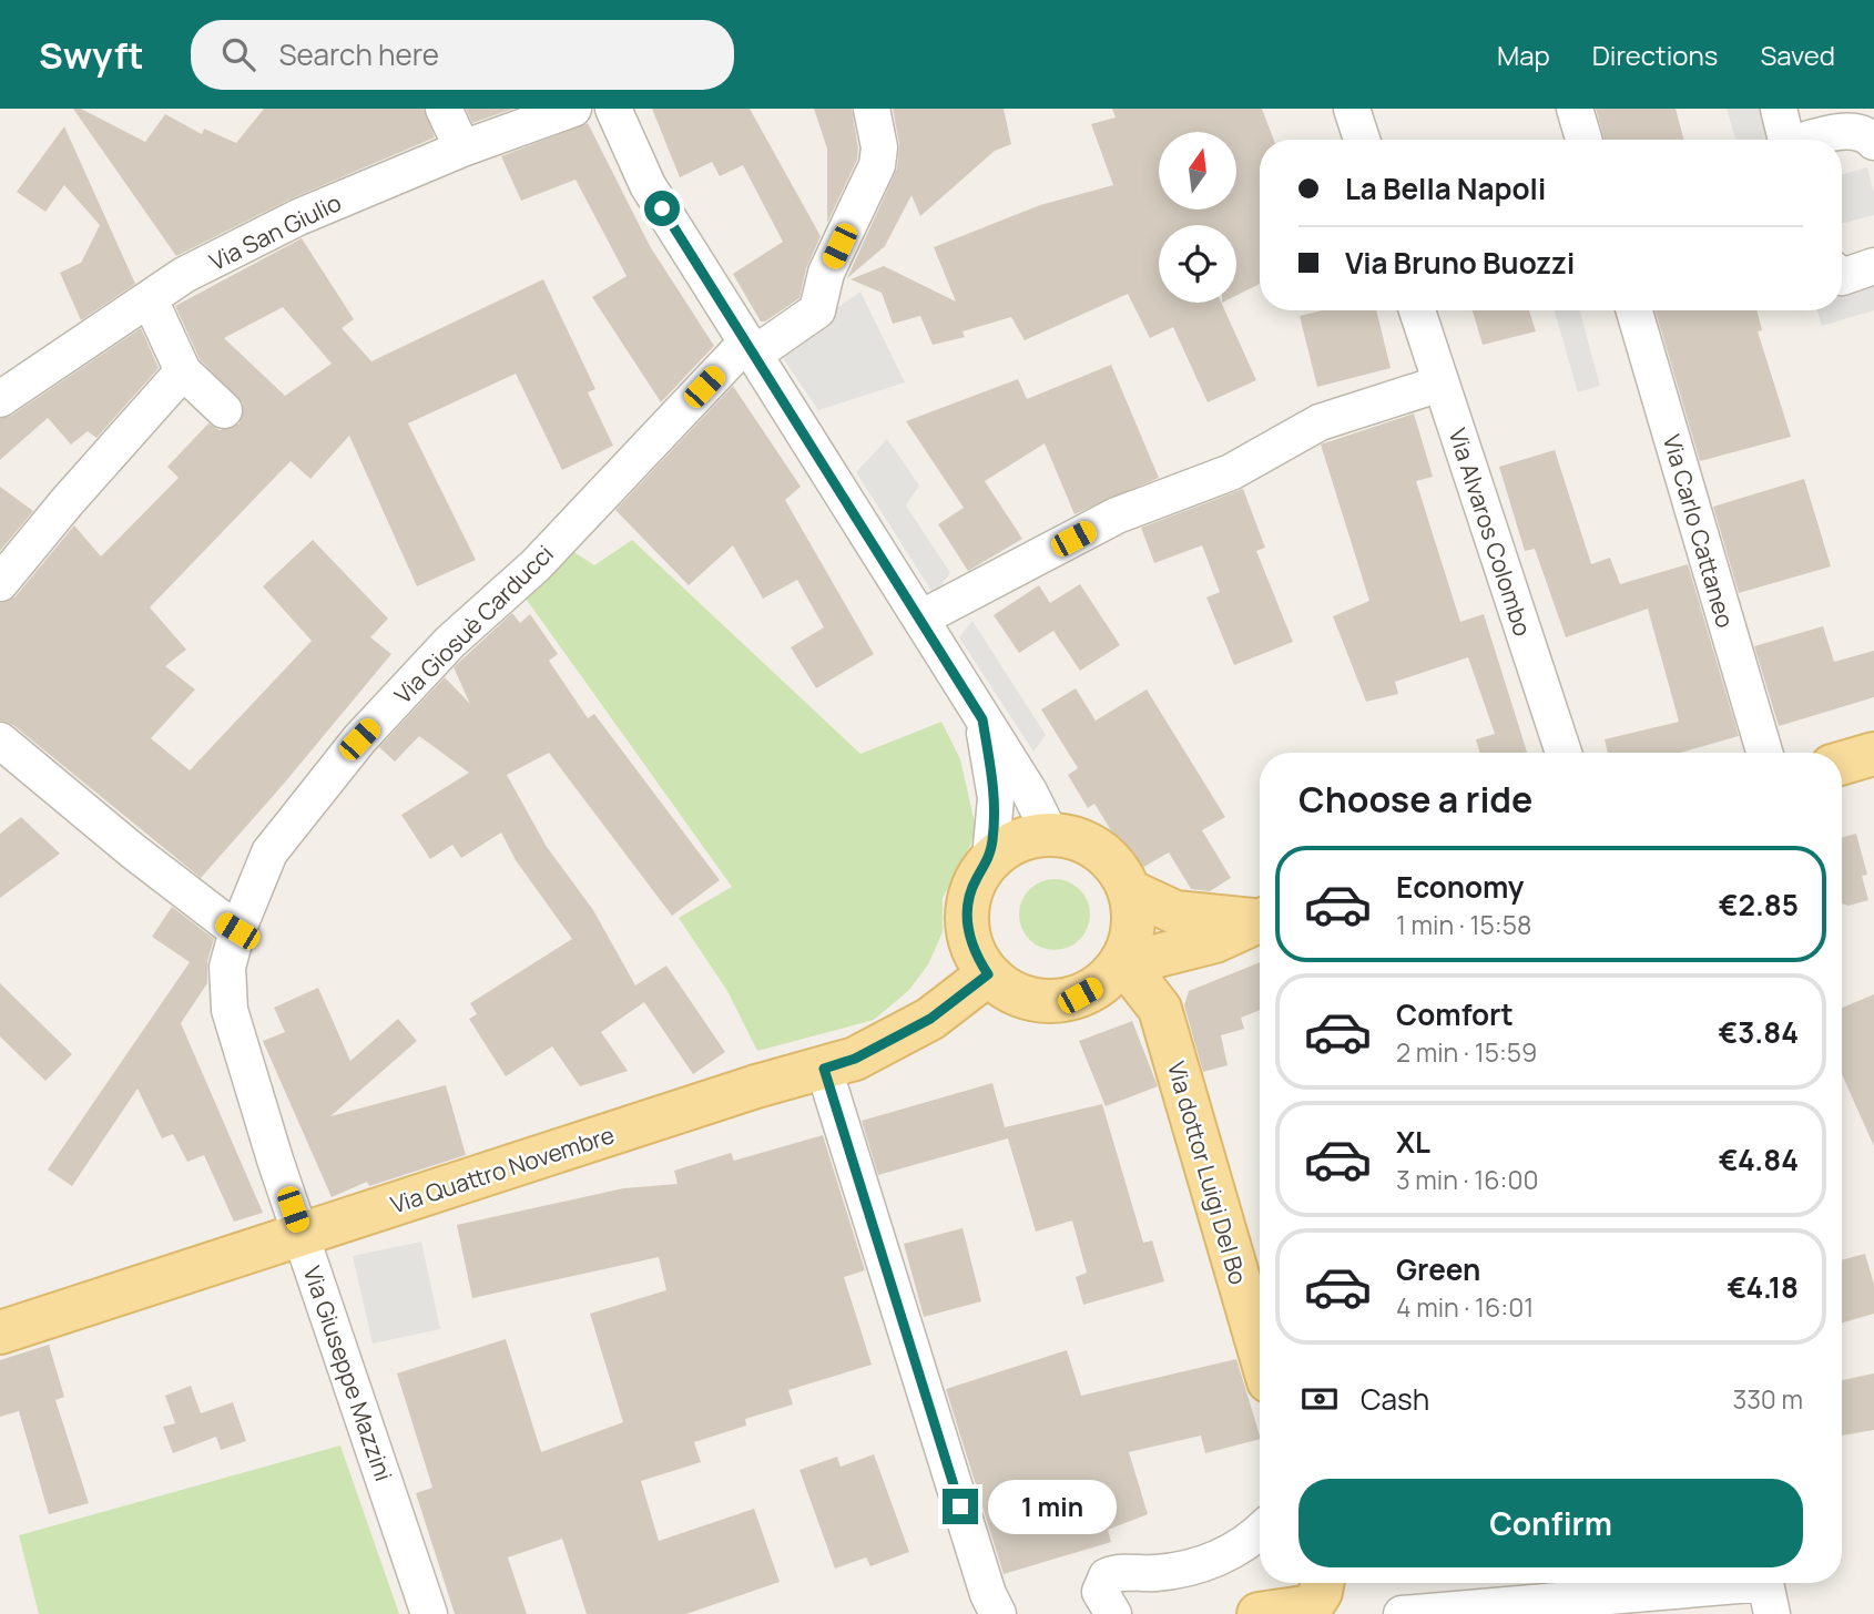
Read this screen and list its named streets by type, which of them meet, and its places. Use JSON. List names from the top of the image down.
{
  "streets": {
    "main road": ["Via Quattro Novembre", "Via dottor Luigi Del Bo"],
    "street": [
      "Via San Giulio",
      "Via Carlo Cattaneo",
      "Via Alvaros Colombo",
      "Via Giosuè Carducci",
      "Via Giuseppe Mazzini"
    ]
  },
  "crossings": [
    ["Via Giosuè Carducci", "Via Giuseppe Mazzini"],
    ["Via Quattro Novembre", "Via dottor Luigi Del Bo"],
    ["Via Quattro Novembre", "Via Giuseppe Mazzini"]
  ],
  "north": "top",
  "page": {
    "header": "Swyft",
    "search": "Search here",
    "nav": ["Map", "Directions", "Saved"],
    "banner": ["La Bella Napoli", "Via Bruno Buozzi"],
    "heading": "Choose a ride",
    "list": [
      {
        "name": "Economy",
        "note": "1 min · 15:58",
        "value": "€2.85"
      },
      {
        "name": "Comfort",
        "note": "2 min · 15:59",
        "value": "€3.84"
      },
      {
        "name": "XL",
        "note": "3 min · 16:00",
        "value": "€4.84"
      },
      {
        "name": "Green",
        "note": "4 min · 16:01",
        "value": "€4.18"
      }
    ],
    "pay": ["Cash", "330 m"],
    "buttons": "Confirm",
    "bubble": "1 min"
  }
}
